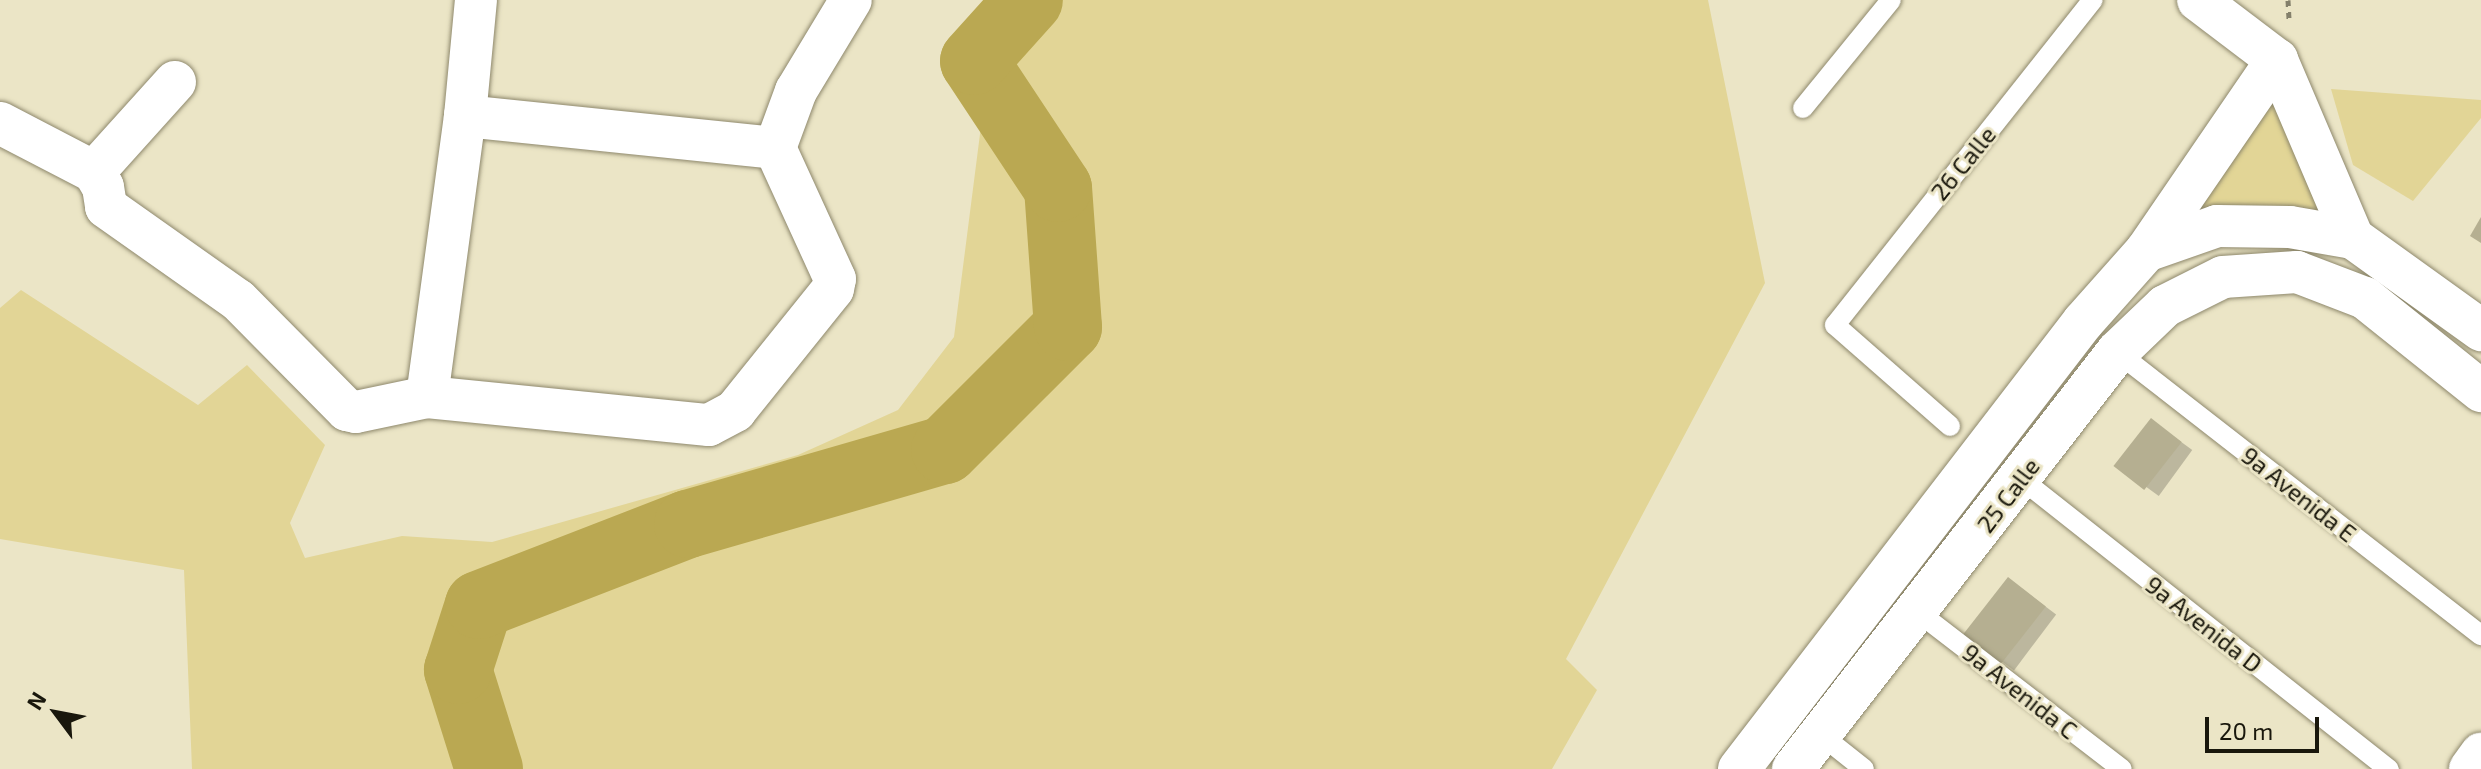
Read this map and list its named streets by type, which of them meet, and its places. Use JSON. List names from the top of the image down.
{
  "streets": {
    "street": ["25 Calle"],
    "lane": [
      "26 Calle",
      "9a Avenida E",
      "9a Avenida D",
      "9a Avenida C"
    ]
  },
  "crossings": [
    ["9a Avenida E", "25 Calle"],
    ["25 Calle", "9a Avenida D"],
    ["25 Calle", "9a Avenida C"]
  ],
  "scale_bar": "20 m",
  "north": "top left"
}
